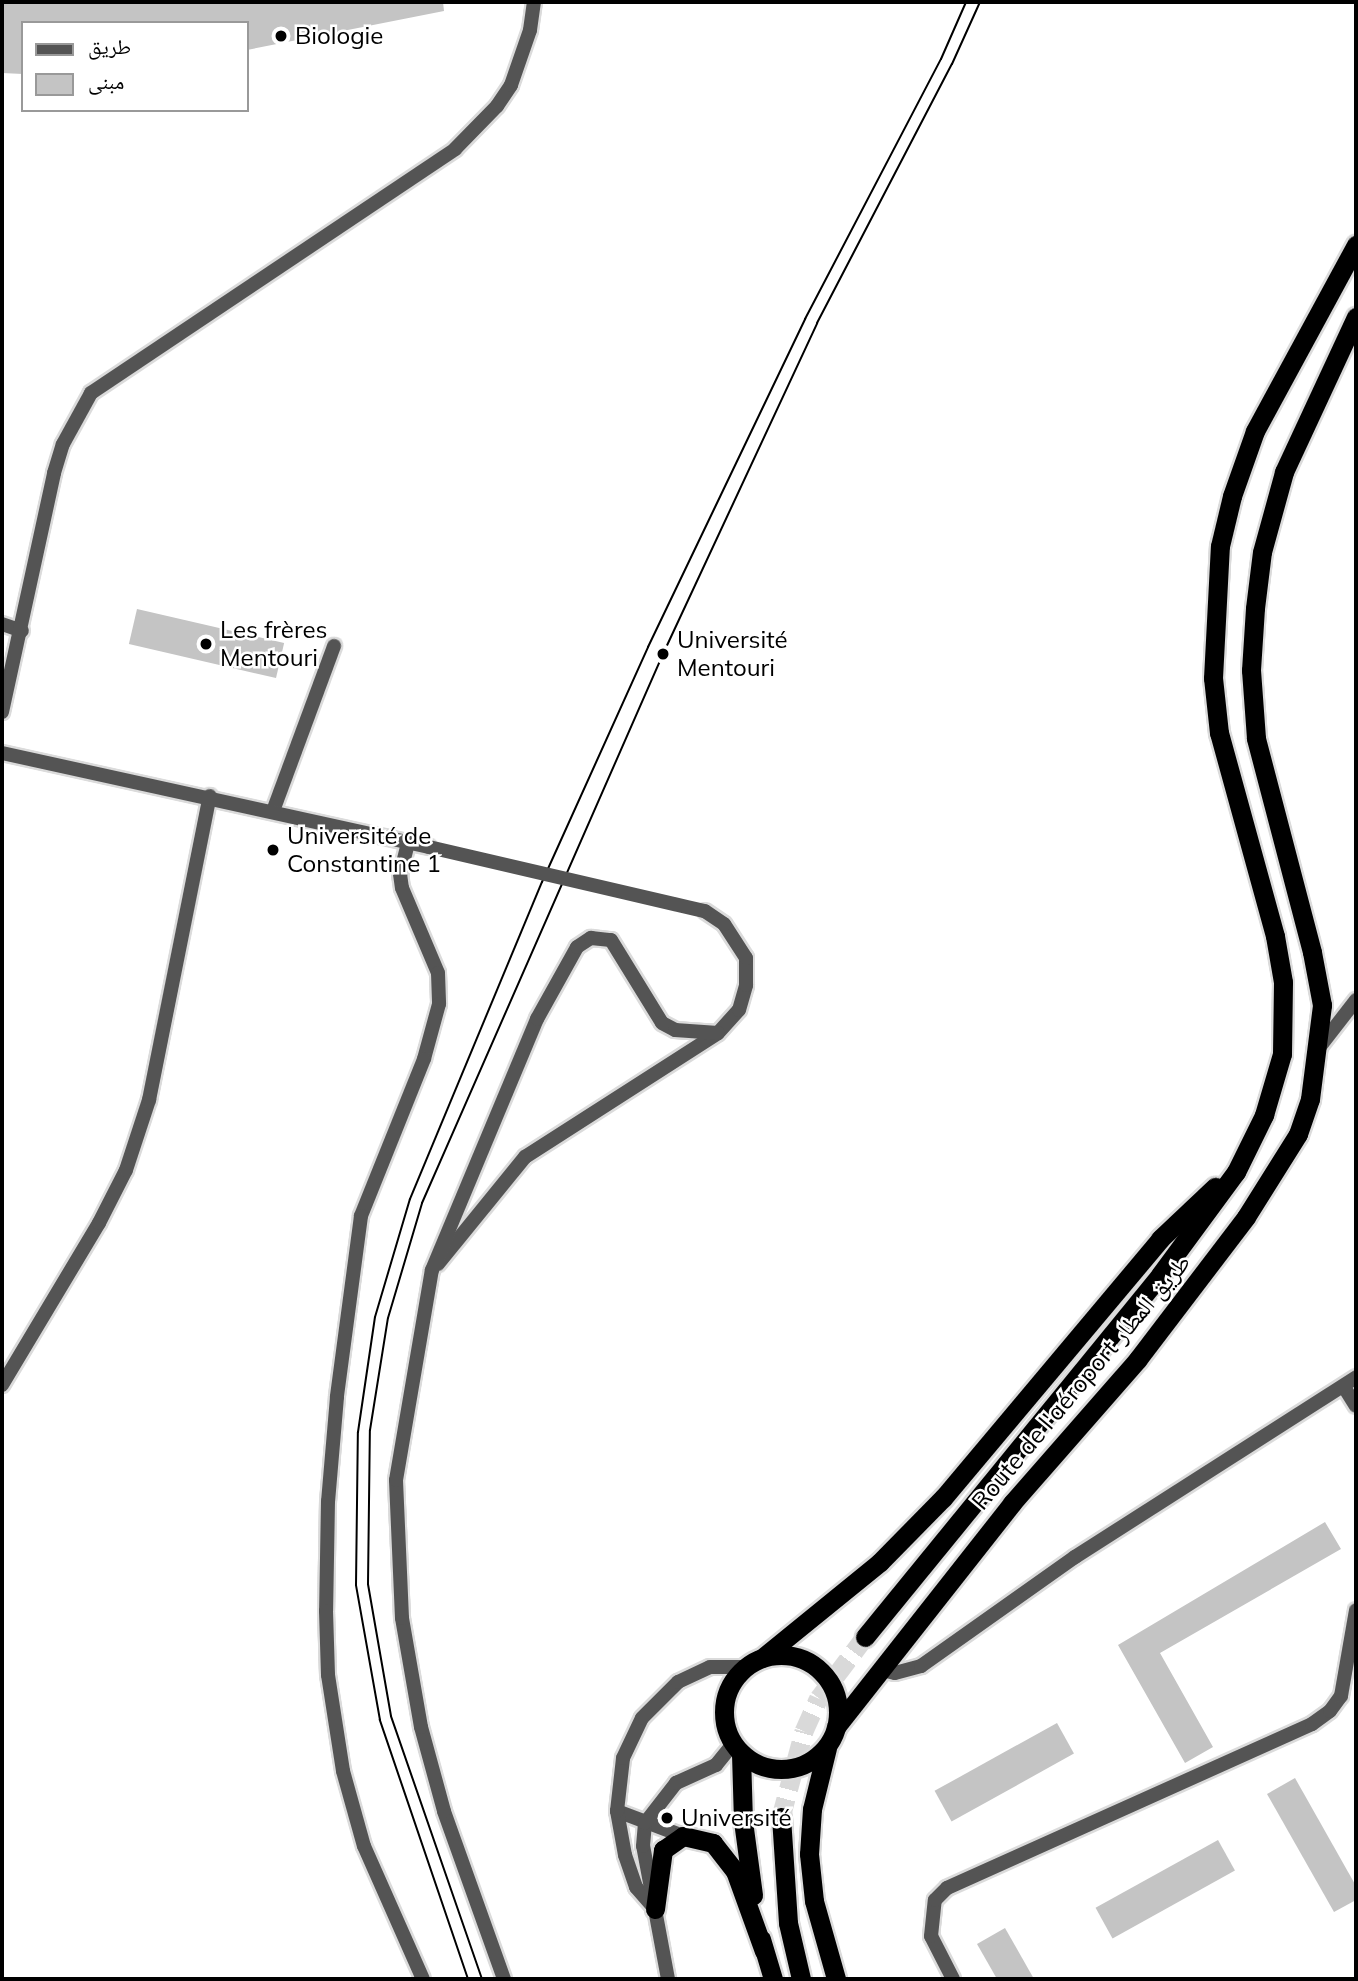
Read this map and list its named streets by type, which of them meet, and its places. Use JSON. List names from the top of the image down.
{
  "streets": {
    "highway": ["Route de l'aéroport طريق المطار"]
  },
  "places": [
    "Biologie",
    "Les frères Mentouri",
    "Université Mentouri",
    "Université de Constantine 1",
    "Université"
  ],
  "legend": ["طريق", "مبنى"]
}
